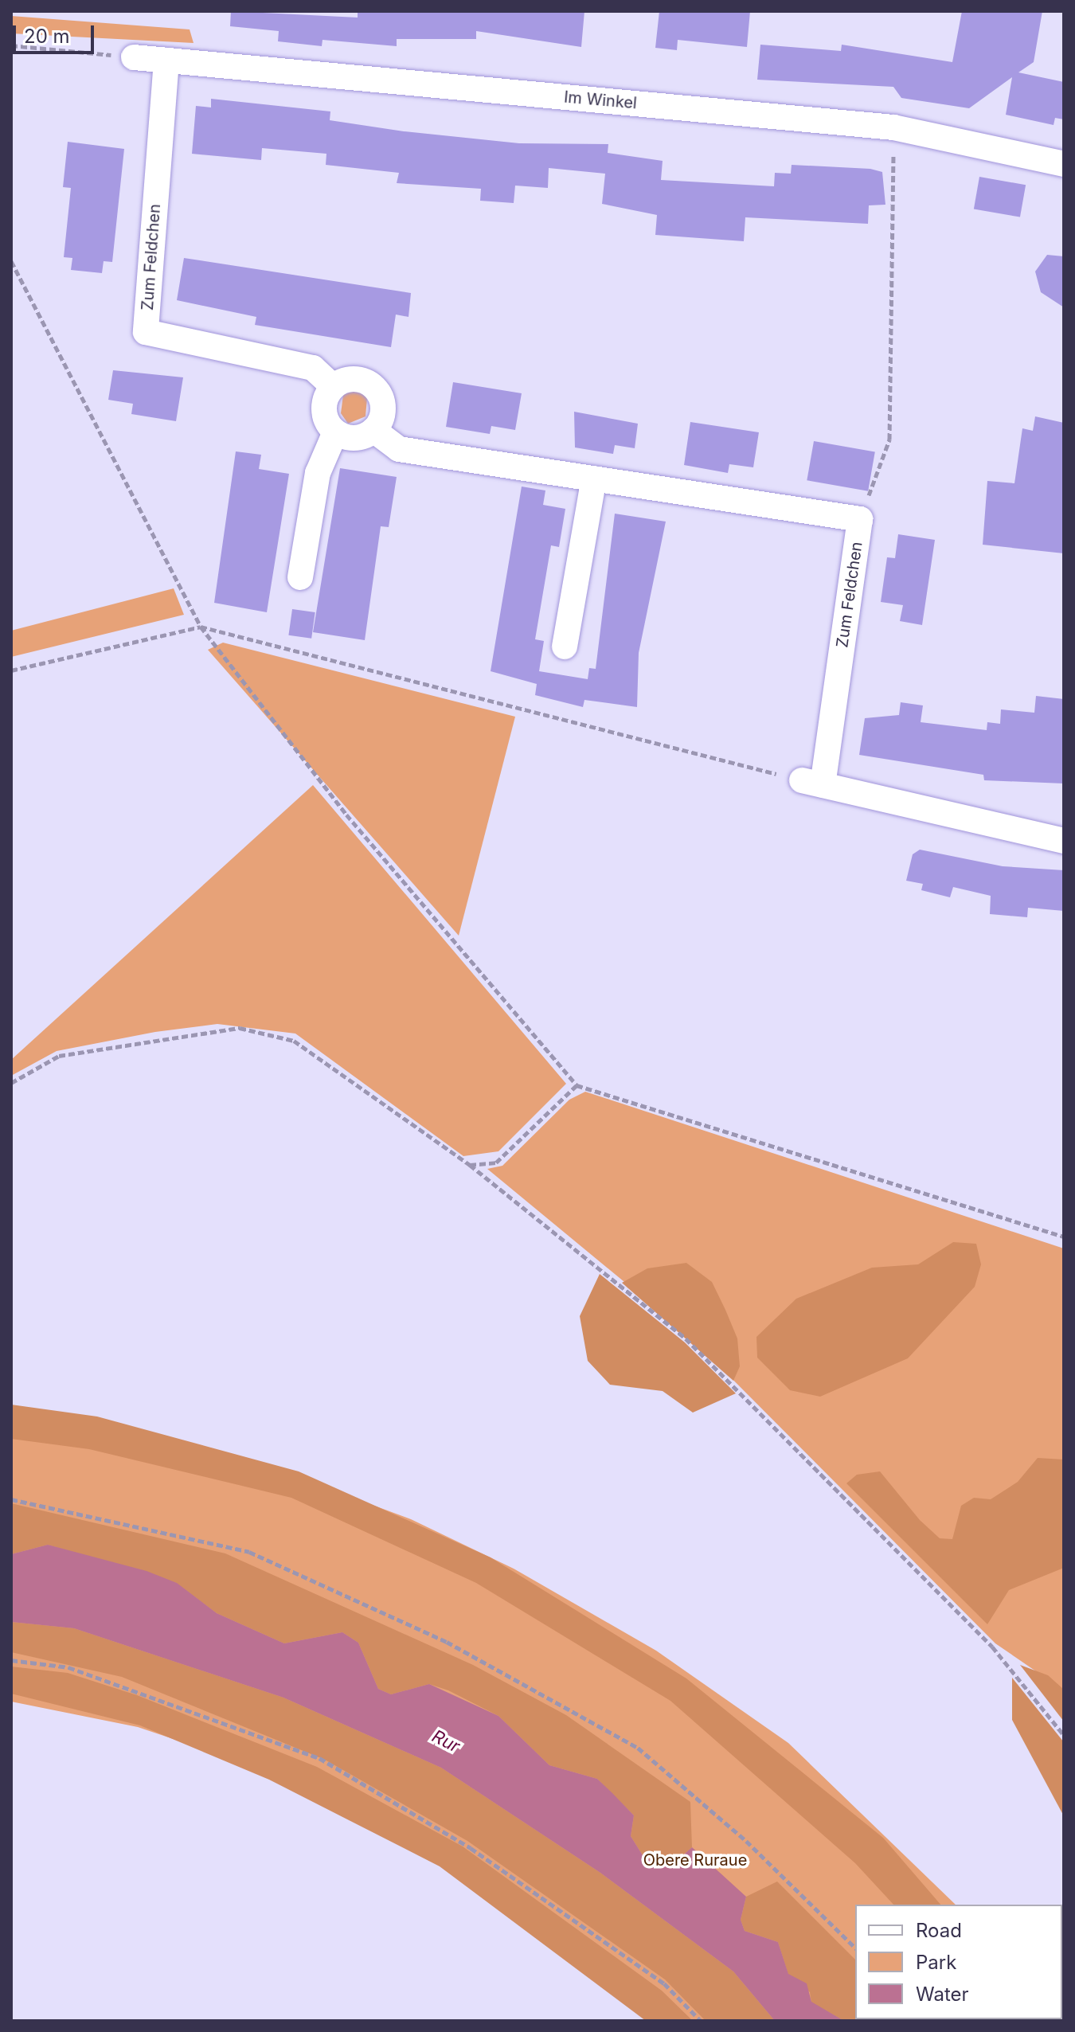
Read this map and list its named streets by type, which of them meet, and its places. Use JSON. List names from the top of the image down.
{
  "streets": {
    "street": ["Im Winkel", "Zum Feldchen"]
  },
  "crossings": [
    ["Im Winkel", "Zum Feldchen"]
  ],
  "water": ["Rur"],
  "parks": ["Obere Ruraue"],
  "legend": ["Road", "Park", "Water"],
  "scale_bar": "20 m"
}
